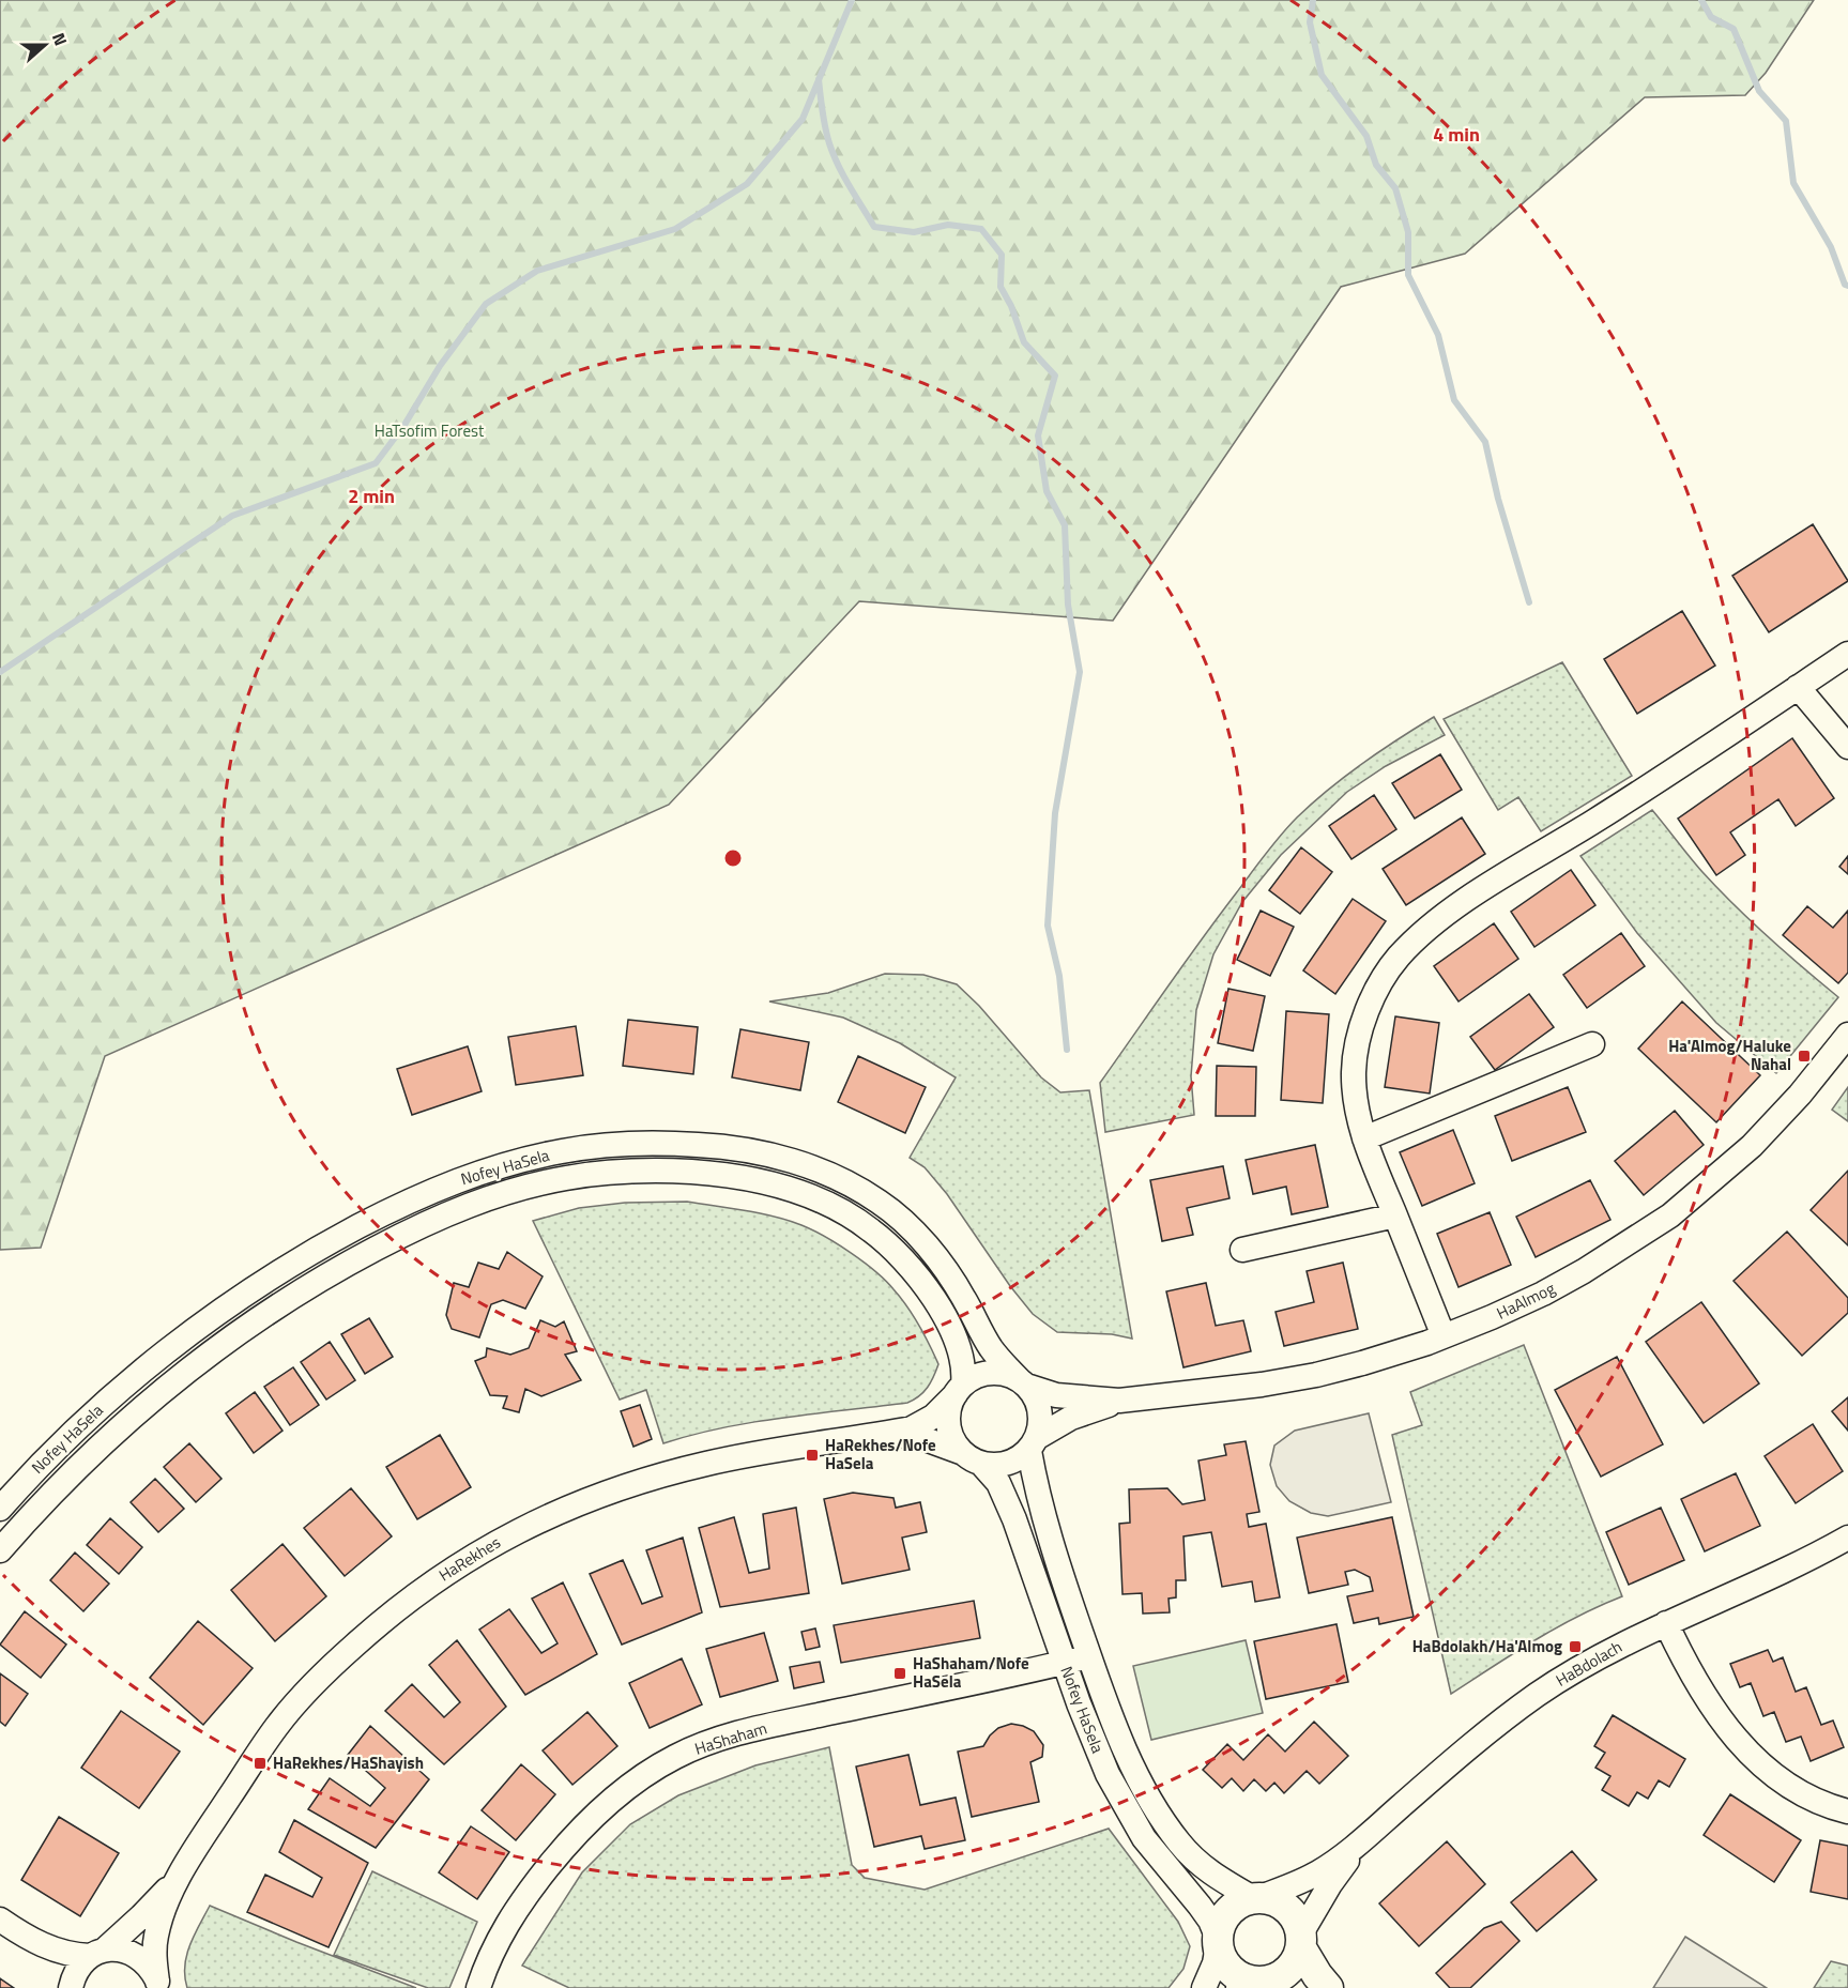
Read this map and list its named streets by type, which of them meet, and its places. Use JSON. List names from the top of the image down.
{
  "streets": {
    "street": [
      "Nofey HaSela",
      "HaAlmog",
      "HaRekhes",
      "HaBdolach",
      "HaShaham"
    ]
  },
  "crossings": [
    ["Nofey HaSela", "HaAlmog"],
    ["Nofey HaSela", "HaRekhes"],
    ["Nofey HaSela", "HaBdolach"],
    ["Nofey HaSela", "HaShaham"],
    ["HaAlmog", "HaRekhes"]
  ],
  "parks": ["HaTsofim Forest"],
  "places": {
    "transit": [
      "Ha'Almog/Haluke Nahal",
      "HaRekhes/Nofe HaSela",
      "HaBdolakh/Ha'Almog",
      "HaShaham/Nofe HaSela",
      "HaRekhes/HaShayish"
    ]
  },
  "north": "right",
  "rings": ["4 min", "2 min"]
}
